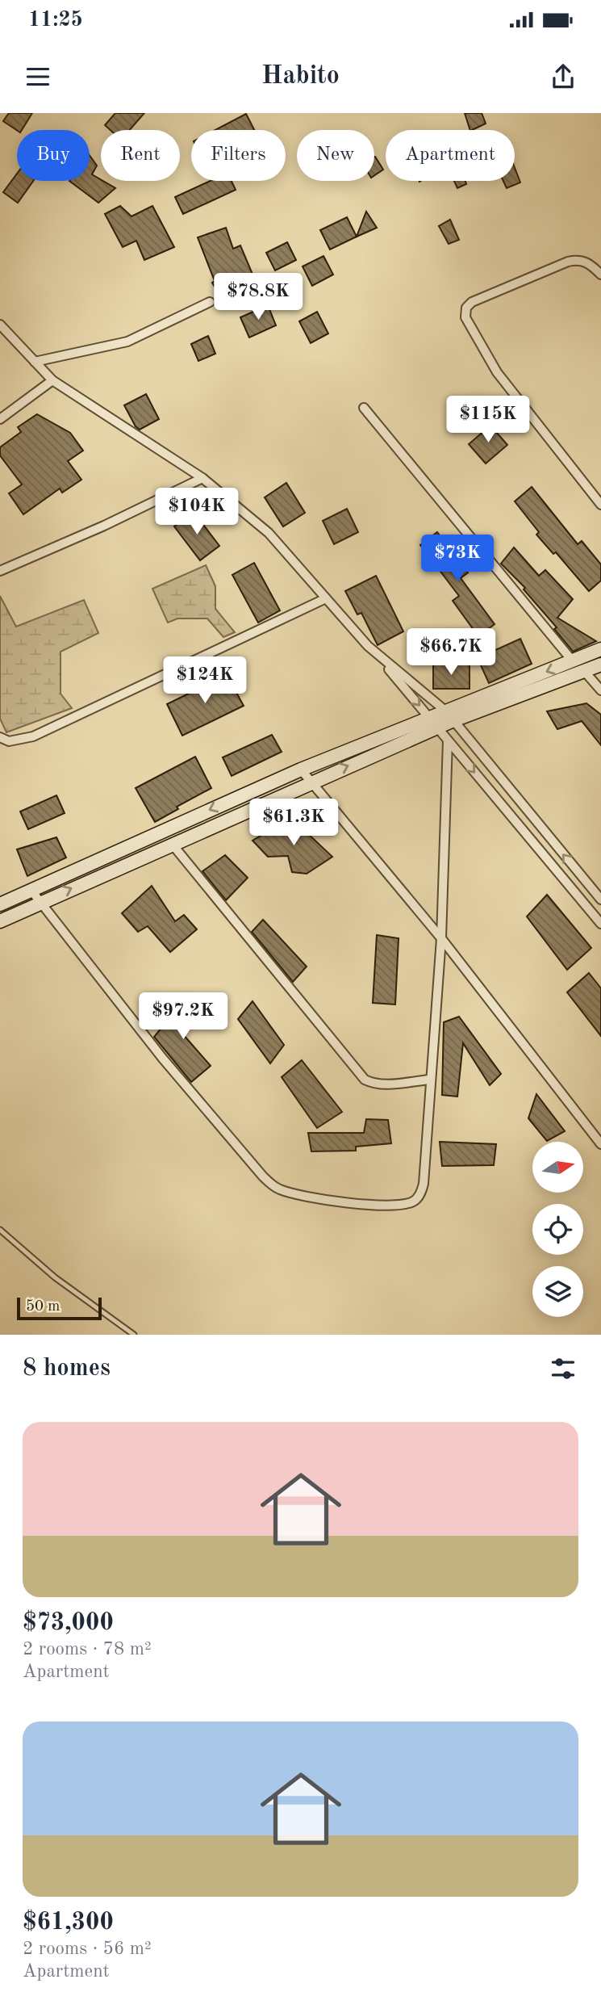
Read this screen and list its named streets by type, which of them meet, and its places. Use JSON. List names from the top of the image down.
{
  "scale_bar": "50 m",
  "north": "right",
  "page": {
    "status": "11:25",
    "header": "Habito",
    "chip": [
      "Buy",
      "Rent",
      "Filters",
      "New",
      "Apartment"
    ],
    "price": [
      "$78.8K",
      "$115K",
      "$104K",
      "$73K",
      "$66.7K",
      "$124K",
      "$61.3K",
      "$97.2K"
    ],
    "scale": "50 m",
    "heading": "8 homes",
    "list": [
      {
        "name": "$73,000",
        "note": "2 rooms · 78 m² · Apartment"
      },
      {
        "name": "$61,300",
        "note": "2 rooms · 56 m² · Apartment"
      }
    ]
  }
}
